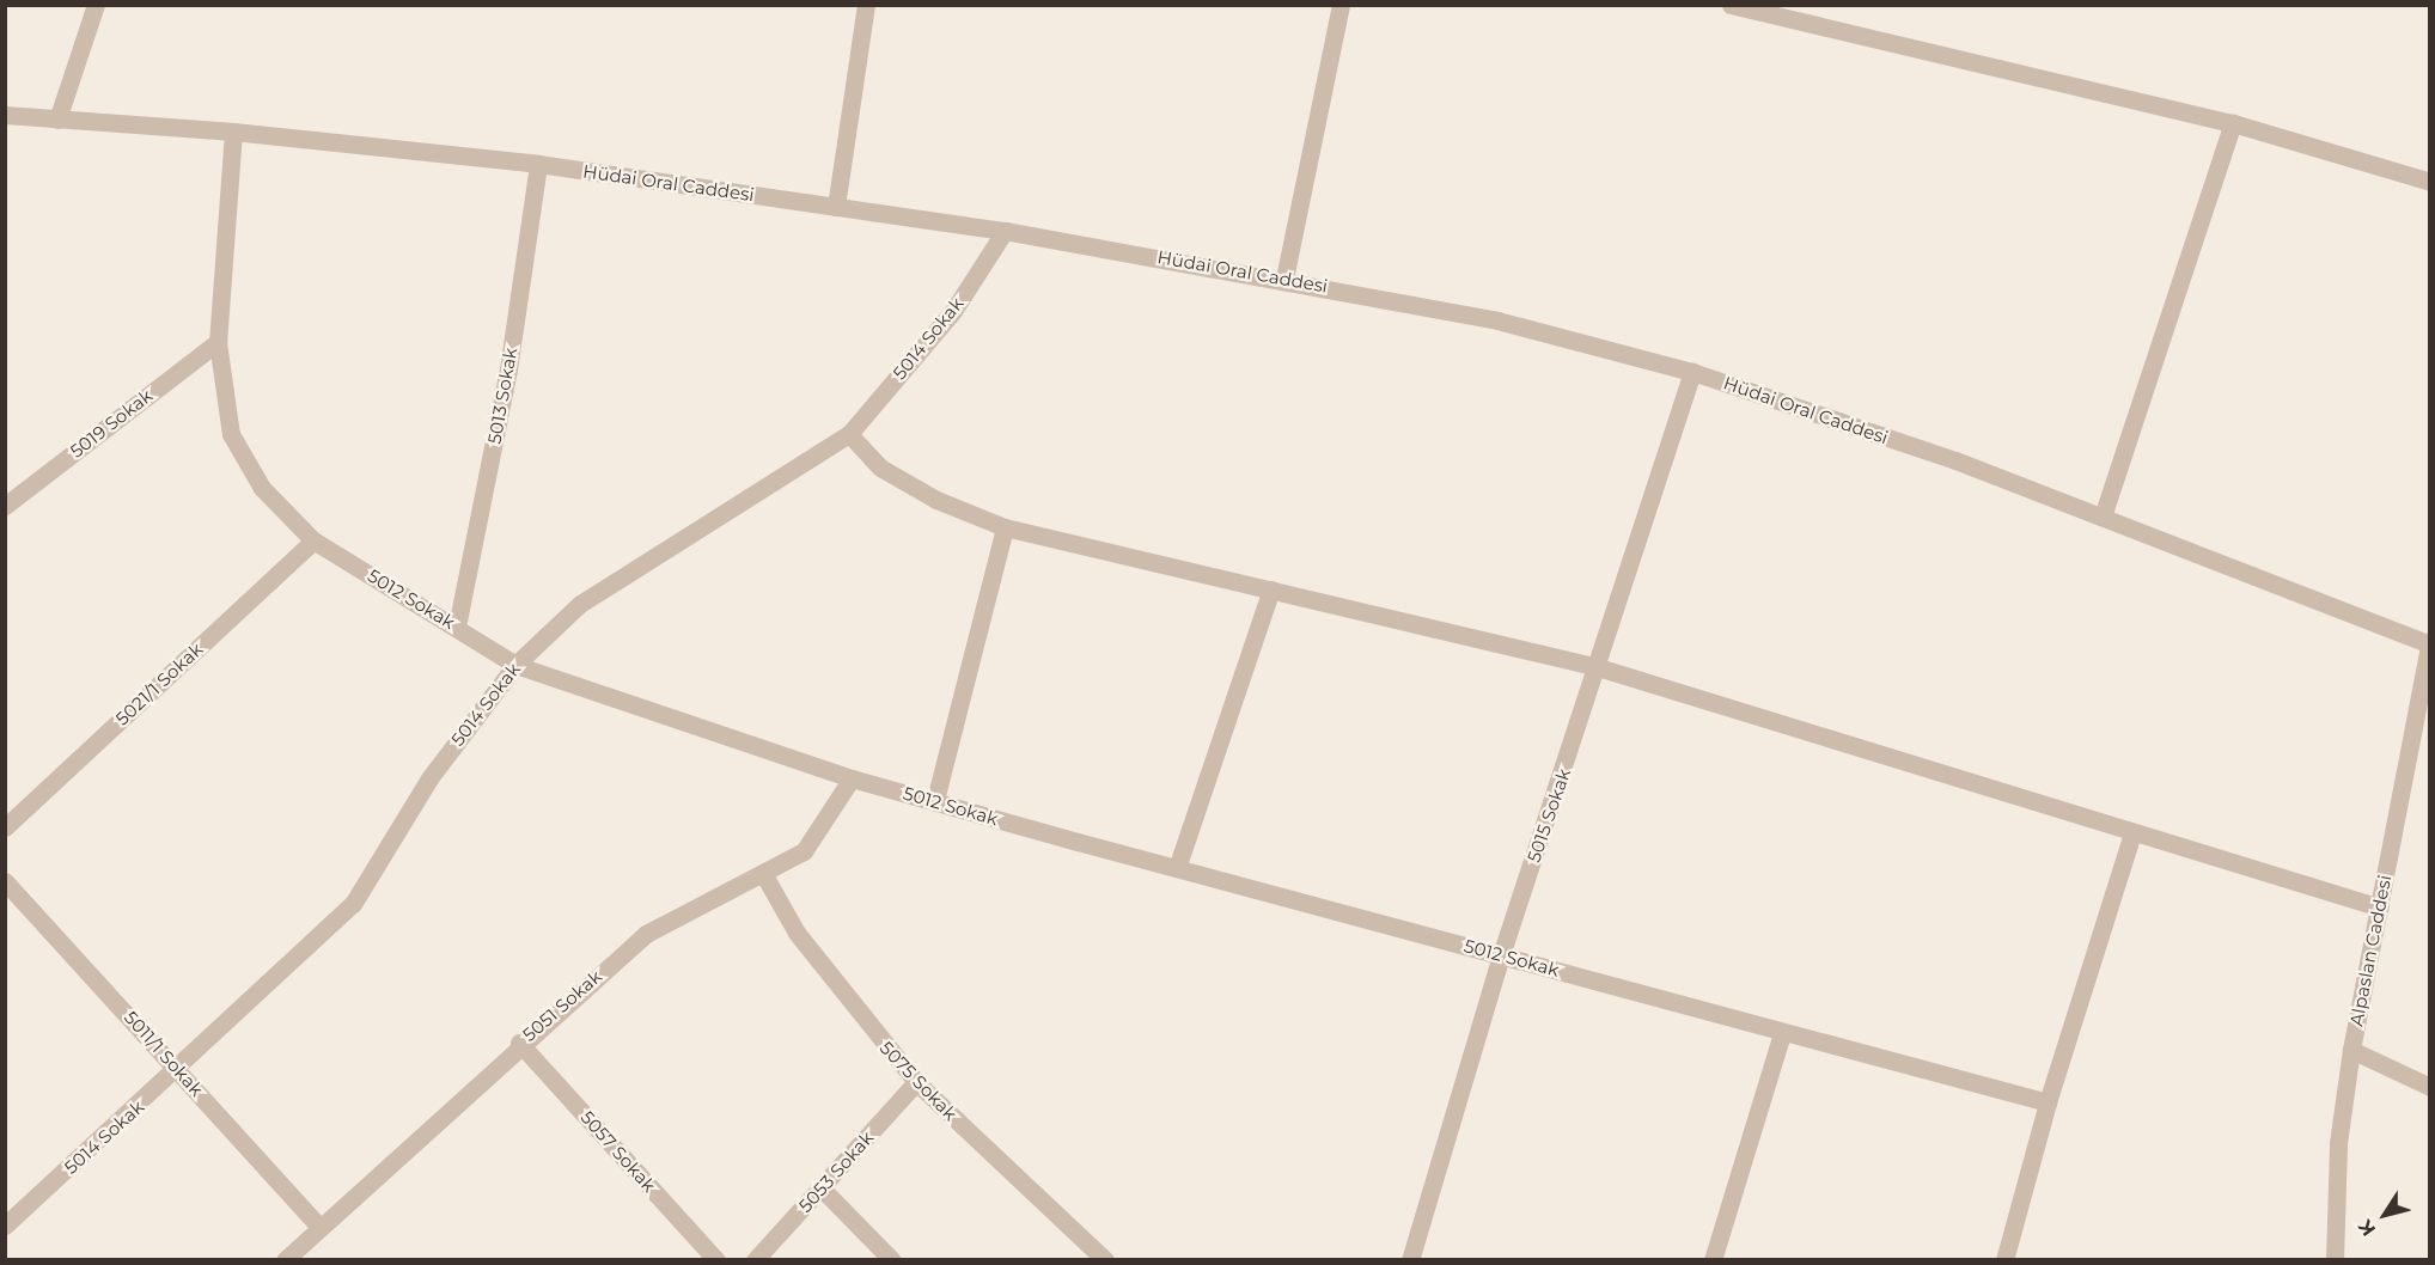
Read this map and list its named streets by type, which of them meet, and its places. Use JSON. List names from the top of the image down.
{
  "streets": {
    "street": [
      "Hüdai Oral Caddesi",
      "5014 Sokak",
      "5013 Sokak",
      "5019 Sokak",
      "5012 Sokak",
      "5021/1 Sokak",
      "5015 Sokak",
      "Alpaslan Caddesi",
      "5051 Sokak",
      "5011/1 Sokak",
      "5075 Sokak",
      "5057 Sokak",
      "5053 Sokak"
    ]
  },
  "crossings": [
    ["Hüdai Oral Caddesi", "5014 Sokak"],
    ["Hüdai Oral Caddesi", "5013 Sokak"],
    ["Hüdai Oral Caddesi", "5012 Sokak"],
    ["Hüdai Oral Caddesi", "5015 Sokak"],
    ["Hüdai Oral Caddesi", "Alpaslan Caddesi"],
    ["5014 Sokak", "5012 Sokak"],
    ["5014 Sokak", "5011/1 Sokak"],
    ["5013 Sokak", "5012 Sokak"],
    ["5019 Sokak", "5012 Sokak"],
    ["5012 Sokak", "5021/1 Sokak"],
    ["5012 Sokak", "5015 Sokak"],
    ["5012 Sokak", "5051 Sokak"],
    ["5051 Sokak", "5011/1 Sokak"],
    ["5051 Sokak", "5075 Sokak"],
    ["5051 Sokak", "5057 Sokak"],
    ["5075 Sokak", "5053 Sokak"]
  ],
  "north": "bottom left"
}
